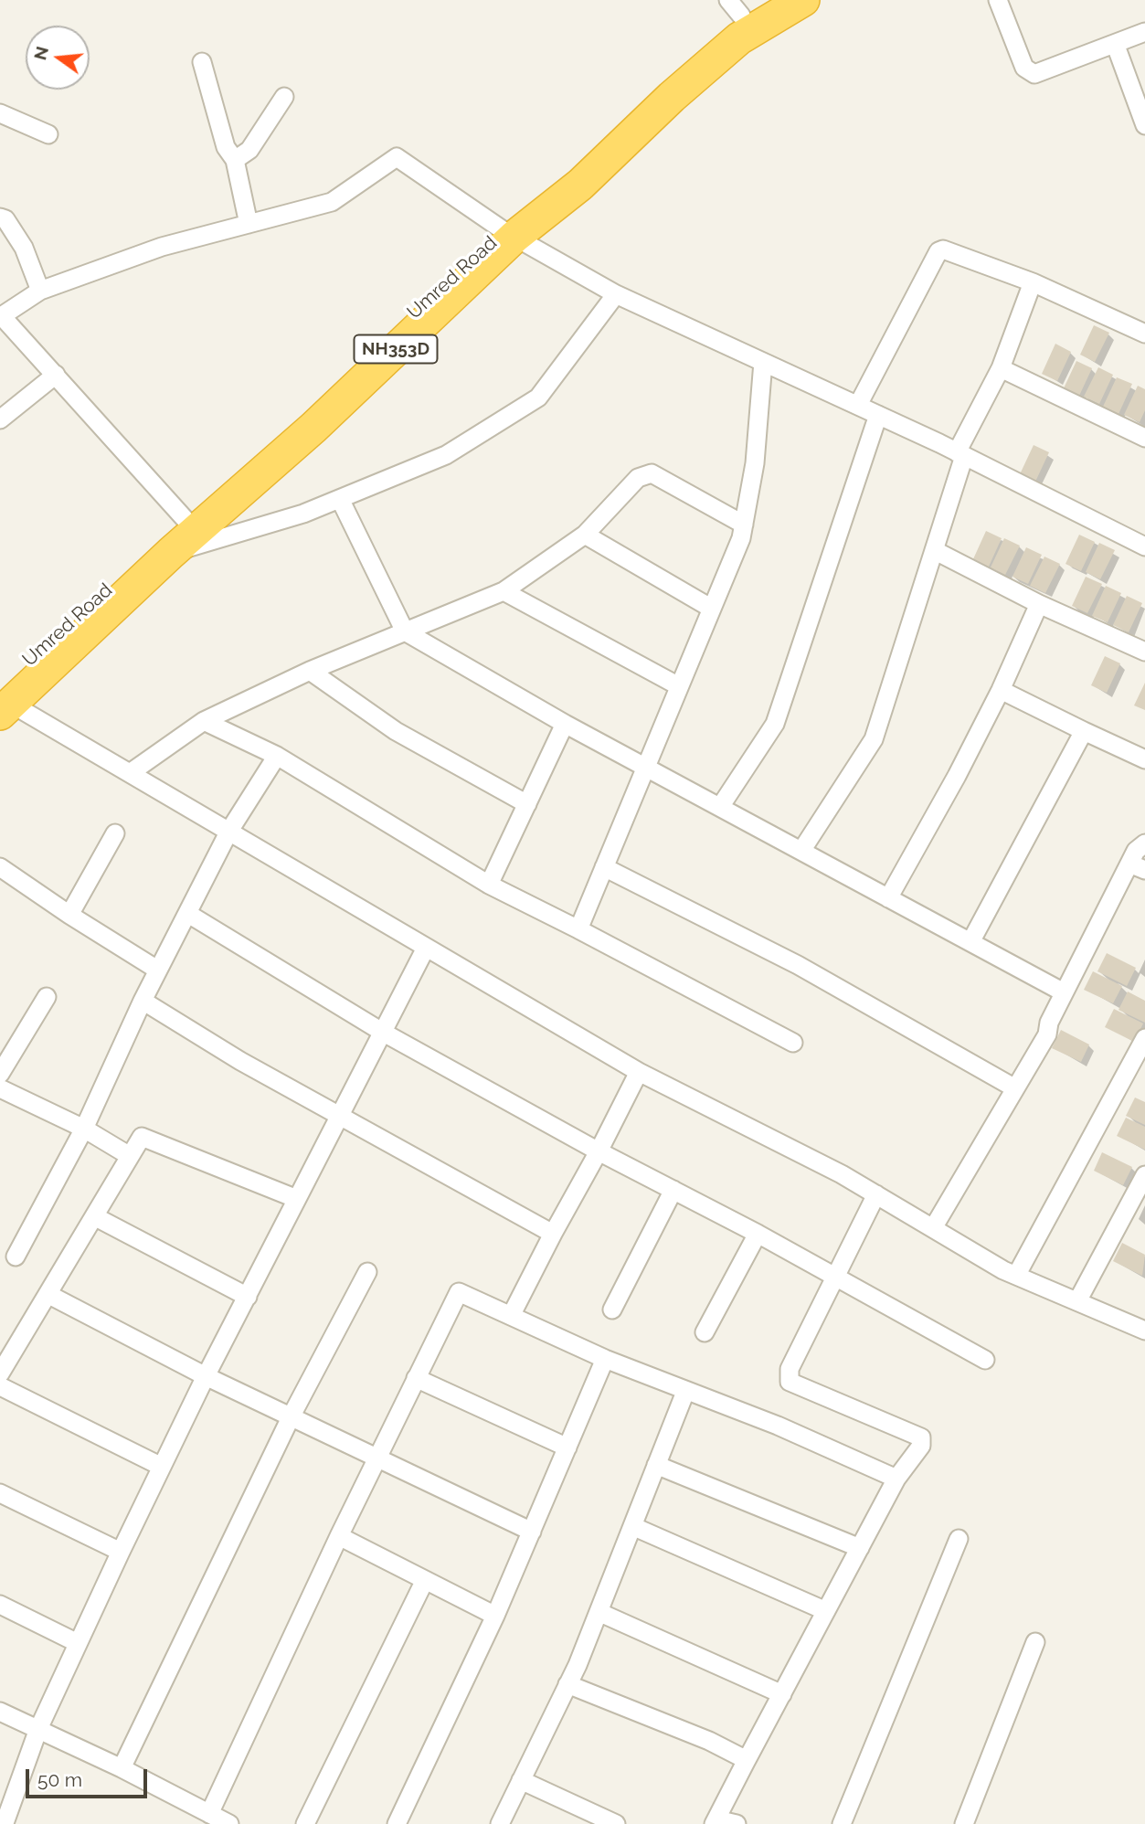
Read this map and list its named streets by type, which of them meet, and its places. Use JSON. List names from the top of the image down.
{
  "streets": {
    "highway": ["Umred Road", "NH353D"]
  },
  "crossings": [
    ["Umred Road", "NH353D"]
  ],
  "scale_bar": "50 m",
  "north": "left"
}
